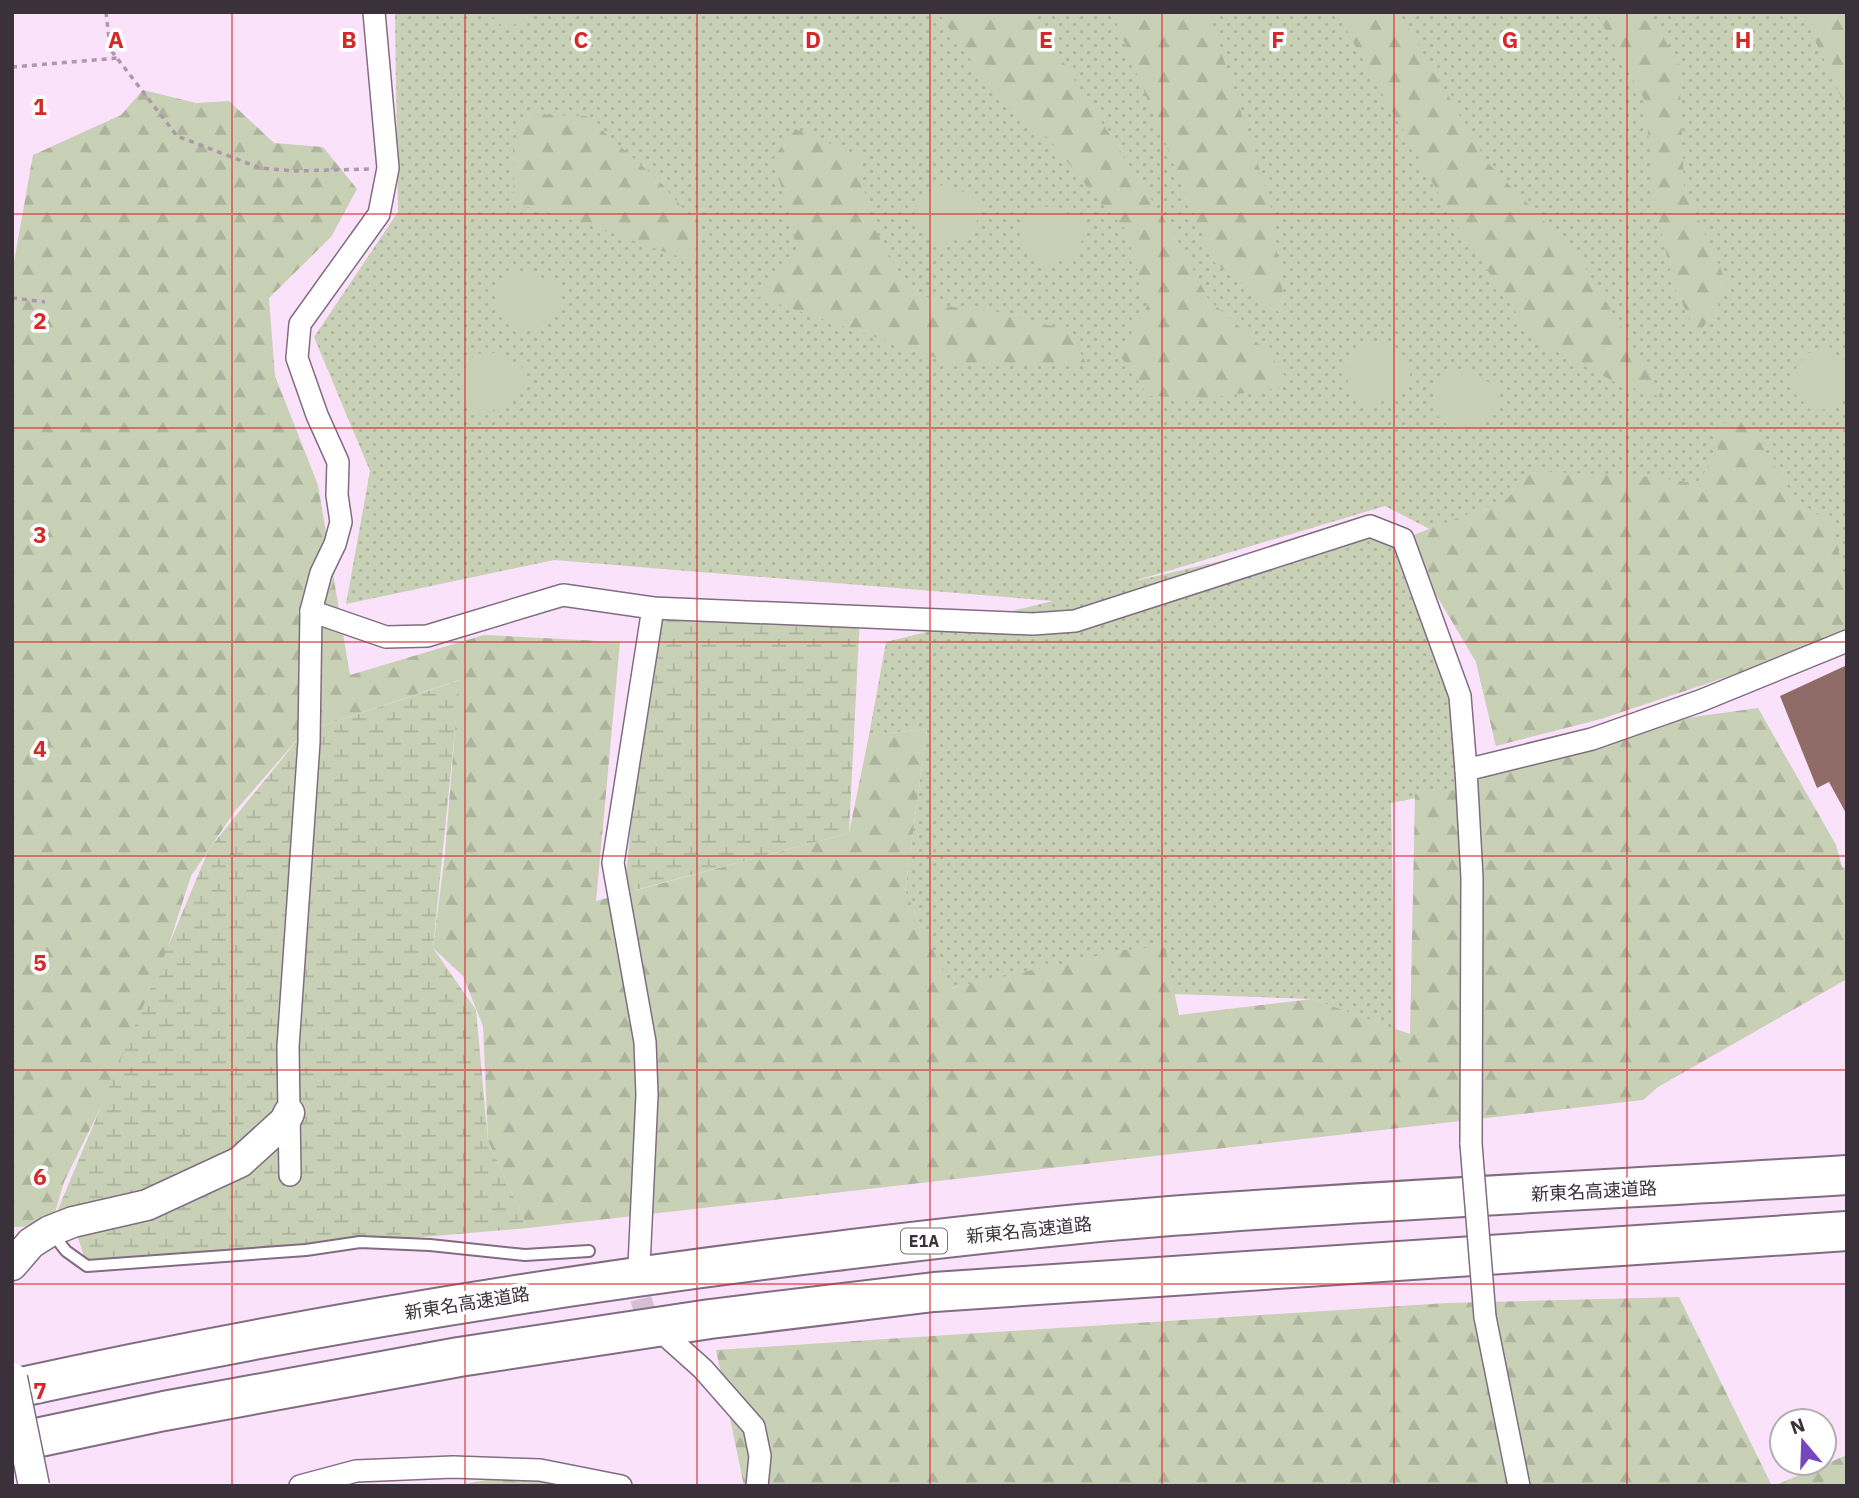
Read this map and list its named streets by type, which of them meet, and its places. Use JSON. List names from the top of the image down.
{
  "streets": {
    "highway": ["新東名高速道路", "E1A"]
  },
  "north": "top",
  "grid": {
    "columns": [
      "A",
      "B",
      "C",
      "D",
      "E",
      "F",
      "G",
      "H"
    ],
    "rows": [
      "1",
      "2",
      "3",
      "4",
      "5",
      "6",
      "7"
    ]
  }
}
